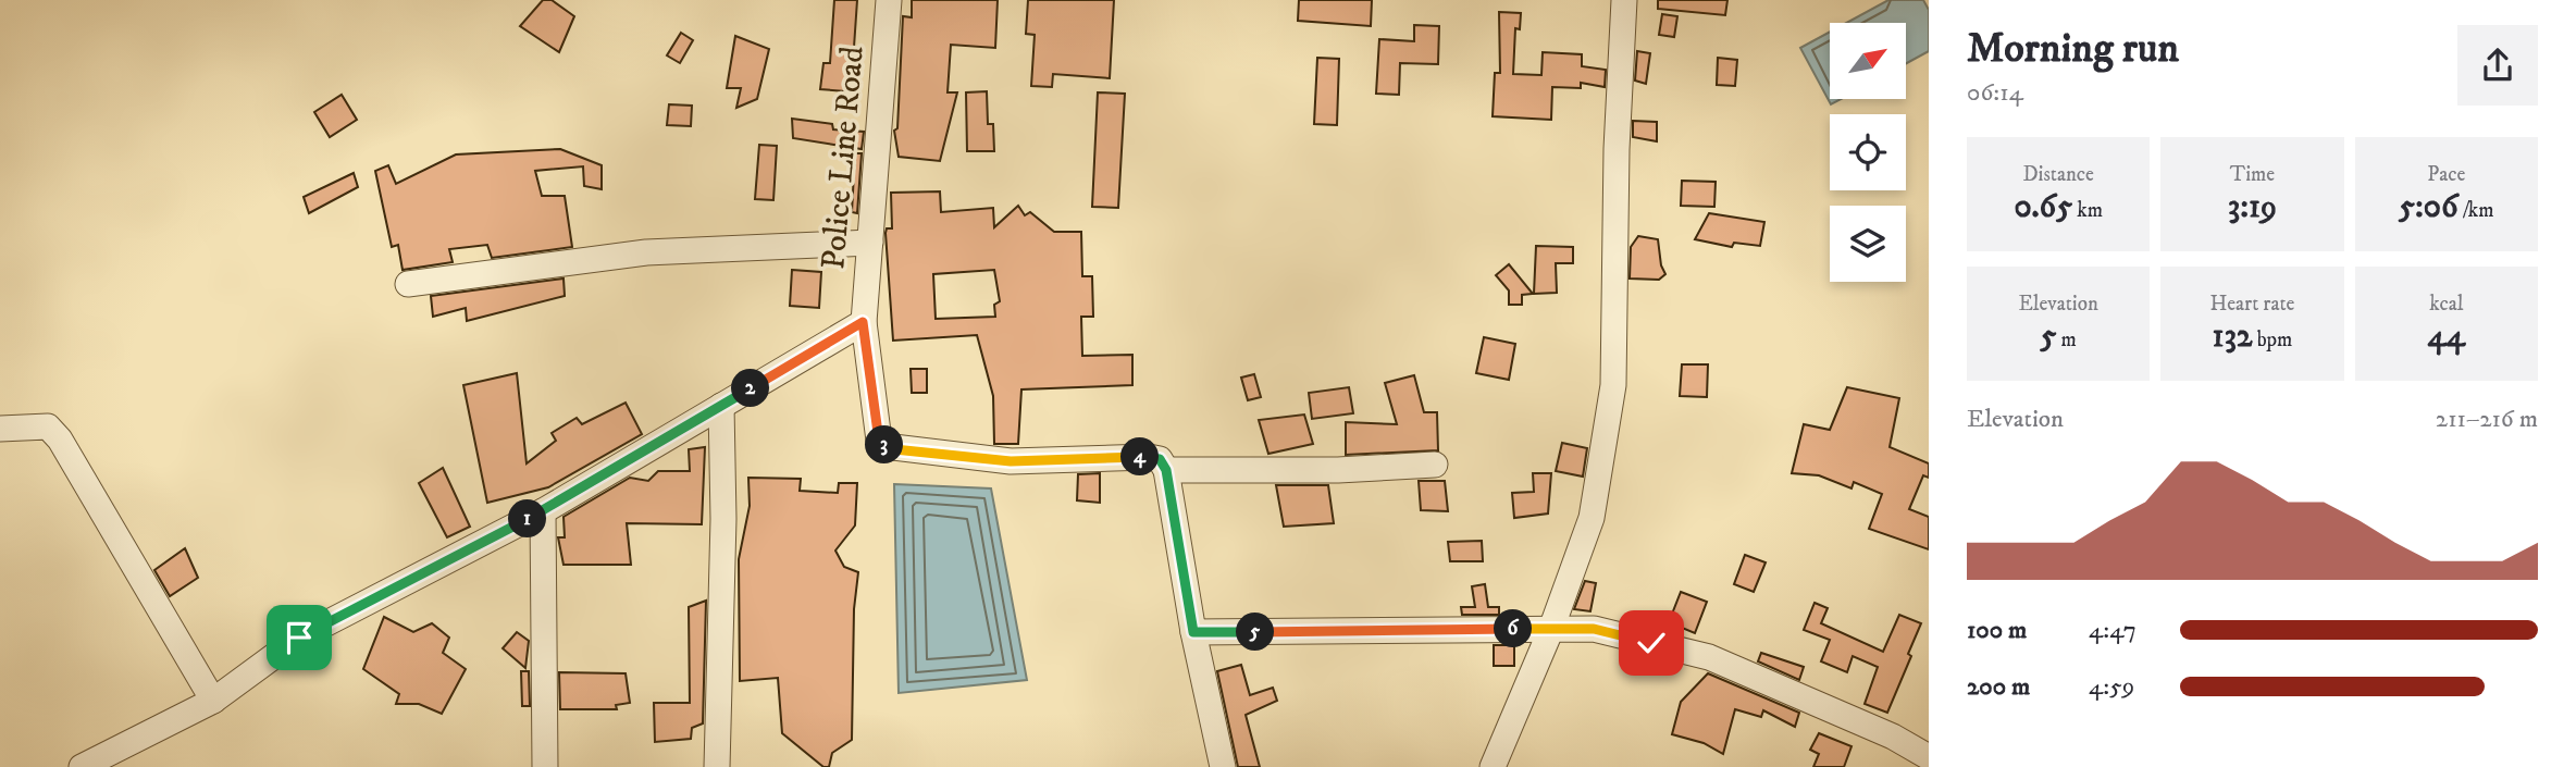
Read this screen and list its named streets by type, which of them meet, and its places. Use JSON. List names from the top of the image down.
{
  "streets": {
    "street": ["Police Line Road"]
  },
  "north": "top right",
  "page": {
    "heading": ["Morning run", "06:14"],
    "stats": [
      ["Distance", "0.65 km"],
      ["Time", "3:19"],
      ["Pace", "5:06 /km"],
      ["Elevation", "5 m"],
      ["Heart rate", "132 bpm"],
      ["kcal", "44"]
    ],
    "pins": [
      "2",
      "3",
      "4",
      "1",
      "6",
      "5"
    ],
    "chart": ["Elevation", "211–216 m"],
    "list": [
      {
        "name": "100 m",
        "note": "4:47"
      },
      {
        "name": "200 m",
        "note": "4:59"
      }
    ]
  }
}
